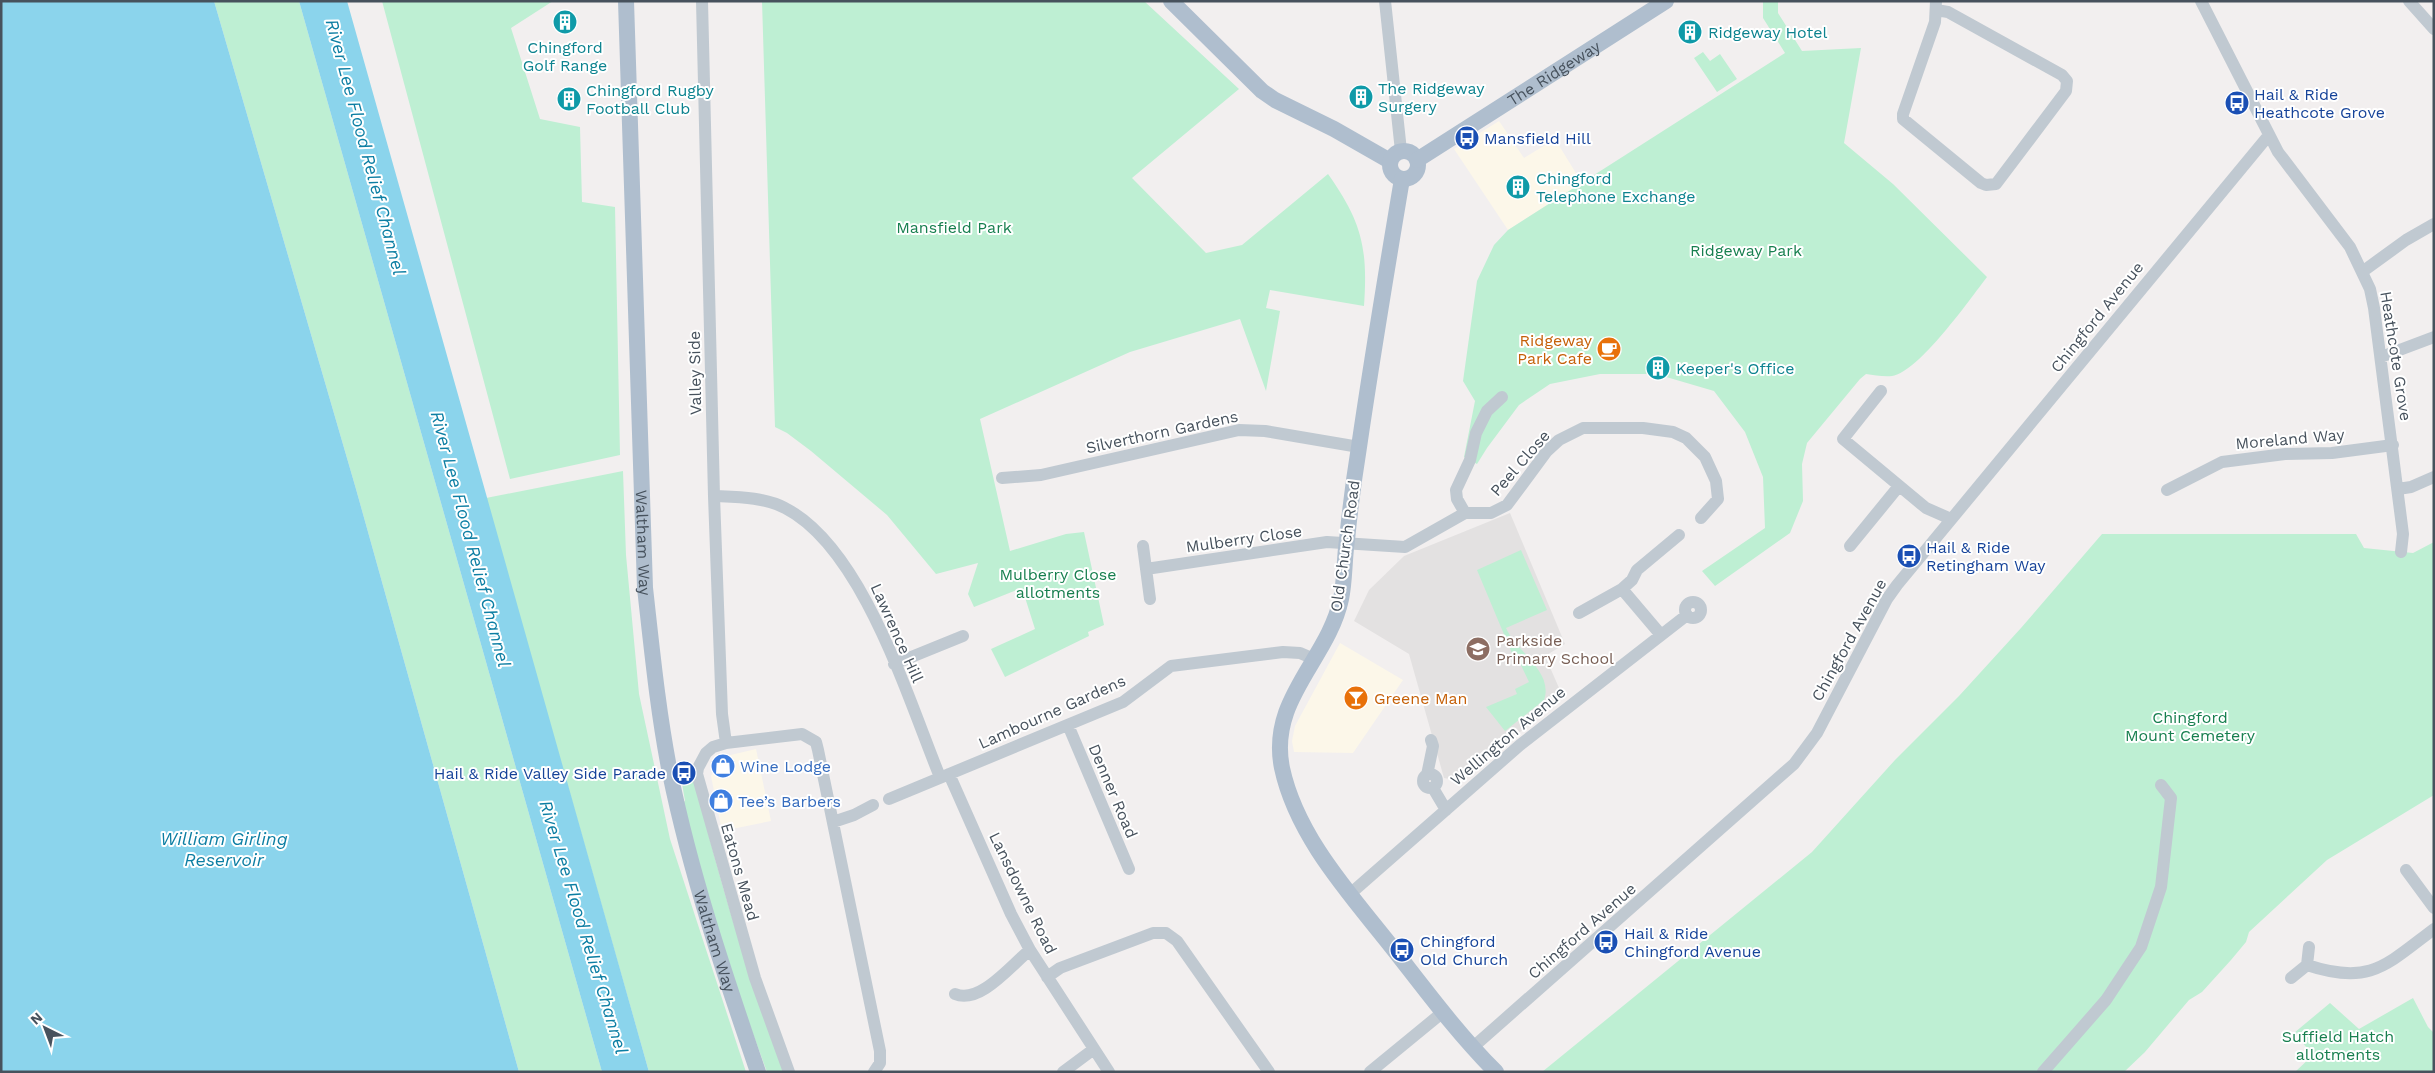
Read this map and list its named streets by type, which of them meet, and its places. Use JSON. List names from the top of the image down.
{
  "streets": {
    "main road": ["The Ridgeway", "Waltham Way", "Old Church Road"],
    "street": [
      "Chingford Avenue",
      "Heathcote Grove",
      "Valley Side",
      "Silverthorn Gardens",
      "Moreland Way",
      "Peel Close",
      "Mulberry Close",
      "Lawrence Hill",
      "Lambourne Gardens",
      "Wellington Avenue",
      "Denner Road",
      "Eatons Mead",
      "Lansdowne Road"
    ]
  },
  "crossings": [
    ["The Ridgeway", "Old Church Road"],
    ["Chingford Avenue", "Heathcote Grove"],
    ["Chingford Avenue", "Old Church Road"],
    ["Heathcote Grove", "Moreland Way"],
    ["Valley Side", "Lawrence Hill"],
    ["Valley Side", "Eatons Mead"],
    ["Silverthorn Gardens", "Old Church Road"],
    ["Peel Close", "Mulberry Close"],
    ["Peel Close", "Old Church Road"],
    ["Mulberry Close", "Old Church Road"],
    ["Old Church Road", "Lambourne Gardens"],
    ["Old Church Road", "Wellington Avenue"],
    ["Lawrence Hill", "Lambourne Gardens"],
    ["Lawrence Hill", "Lansdowne Road"],
    ["Lambourne Gardens", "Denner Road"],
    ["Lambourne Gardens", "Lansdowne Road"]
  ],
  "water": ["River Lee Flood Relief Channel", "William Girling Reservoir"],
  "parks": [
    "Mansfield Park",
    "Ridgeway Park",
    "Mulberry Close allotments",
    "Chingford Mount Cemetery",
    "Suffield Hatch allotments"
  ],
  "places": {
    "building": [
      "Chingford Golf Range",
      "Ridgeway Hotel",
      "The Ridgeway Surgery",
      "Chingford Rugby Football Club",
      "Chingford Telephone Exchange",
      "Keeper's Office"
    ],
    "bus stop": [
      "Hail & Ride Heathcote Grove",
      "Mansfield Hill",
      "Hail & Ride Retingham Way",
      "Hail & Ride Valley Side Parade",
      "Hail & Ride Chingford Avenue",
      "Chingford Old Church"
    ],
    "cafe": ["Ridgeway Park Cafe"],
    "school or university": ["Parkside Primary School"],
    "bar": ["Greene Man"],
    "shop": ["Wine Lodge", "Tee’s Barbers"]
  },
  "north": "top left"
}
